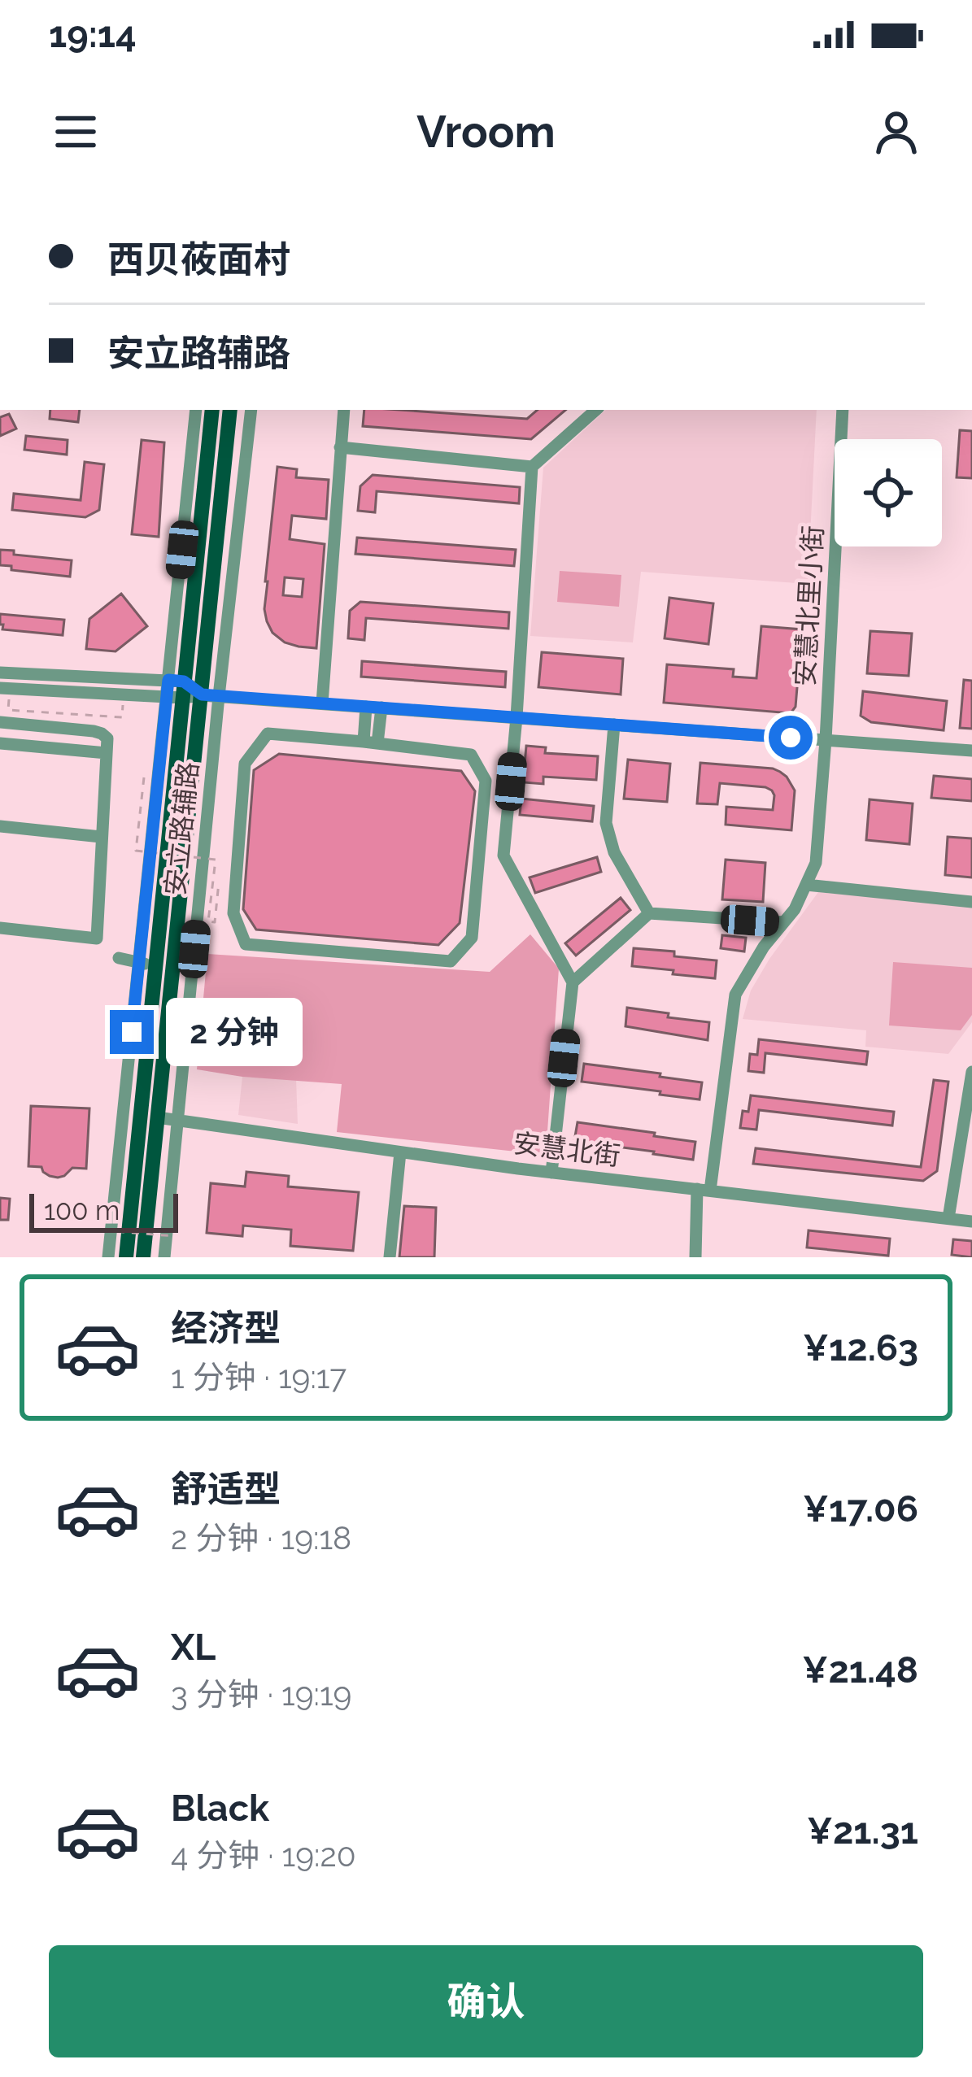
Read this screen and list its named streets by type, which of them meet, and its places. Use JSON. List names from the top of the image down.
{
  "streets": {
    "street": ["安慧北里小街", "安立路辅路", "安慧北街"]
  },
  "crossings": [
    ["安慧北里小街", "安慧北街"],
    ["安立路辅路", "安慧北街"]
  ],
  "scale_bar": "100 m",
  "page": {
    "status": "19:14",
    "header": "Vroom",
    "banner": ["西贝莜面村", "安立路辅路"],
    "bubble": "2 分钟",
    "scale": "100 m",
    "list": [
      {
        "name": "经济型",
        "note": "1 分钟 · 19:17",
        "value": "¥12.63"
      },
      {
        "name": "舒适型",
        "note": "2 分钟 · 19:18",
        "value": "¥17.06"
      },
      {
        "name": "XL",
        "note": "3 分钟 · 19:19",
        "value": "¥21.48"
      },
      {
        "name": "Black",
        "note": "4 分钟 · 19:20",
        "value": "¥21.31"
      }
    ],
    "buttons": "确认"
  }
}
